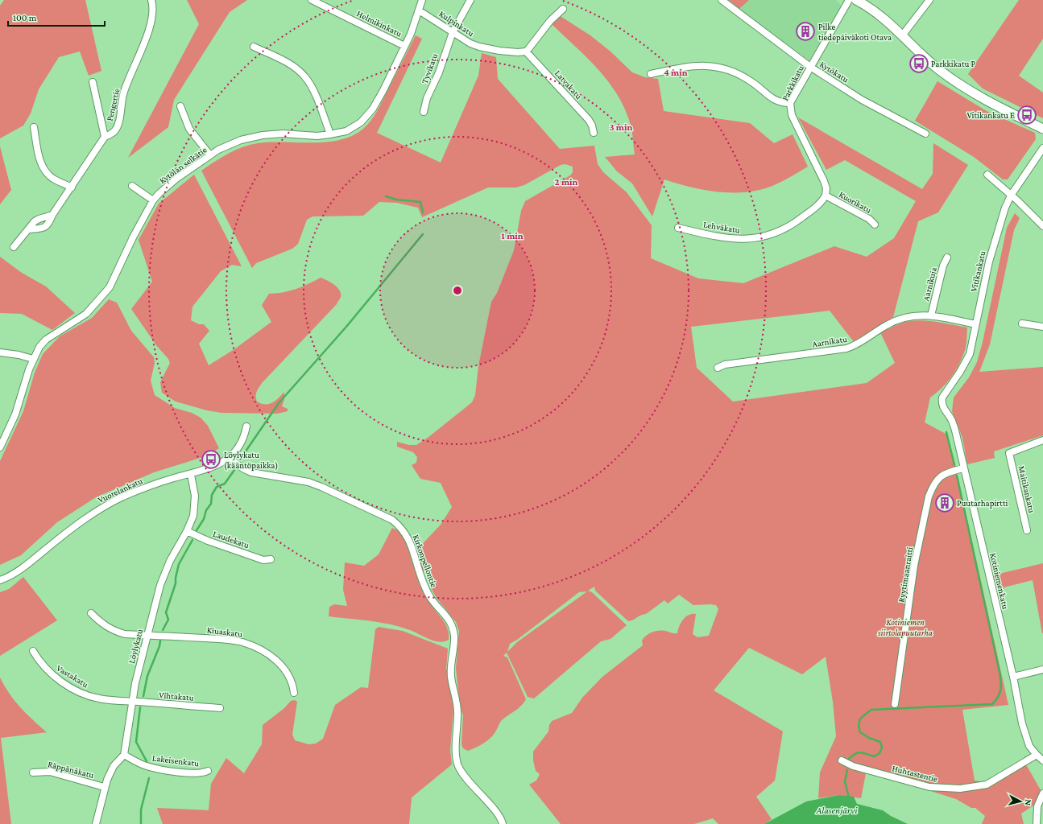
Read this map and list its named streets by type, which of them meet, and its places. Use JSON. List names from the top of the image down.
{
  "streets": {
    "street": [
      "Helmikinkatu",
      "Kulpinkatu",
      "Tyvikatu",
      "Kytökatu",
      "Parkkikatu",
      "Latvakatu",
      "Pengertie",
      "Kytölän selkätie",
      "Kuorikatu",
      "Lehväkatu",
      "Vitikankatu",
      "Aarnikuja",
      "Aarnikatu",
      "Maitikankatu",
      "Vuorelankatu",
      "Laudekatu",
      "Kirkonpellontie",
      "Ryytimaanraitti",
      "Kotiniemenkatu",
      "Kiuaskatu",
      "Löylykatu",
      "Vastakatu",
      "Vihtakatu",
      "Lakeisenkatu",
      "Räppänäkatu",
      "Huhtastentie"
    ]
  },
  "crossings": [
    ["Helmikinkatu", "Kytölän selkätie"],
    ["Kulpinkatu", "Tyvikatu"],
    ["Kulpinkatu", "Latvakatu"],
    ["Kulpinkatu", "Kytölän selkätie"],
    ["Kytökatu", "Parkkikatu"],
    ["Parkkikatu", "Kuorikatu"],
    ["Parkkikatu", "Lehväkatu"],
    ["Kuorikatu", "Lehväkatu"],
    ["Vitikankatu", "Aarnikatu"],
    ["Vitikankatu", "Kotiniemenkatu"],
    ["Aarnikuja", "Aarnikatu"],
    ["Vuorelankatu", "Kirkonpellontie"],
    ["Vuorelankatu", "Löylykatu"],
    ["Laudekatu", "Löylykatu"],
    ["Ryytimaanraitti", "Kotiniemenkatu"],
    ["Kotiniemenkatu", "Huhtastentie"],
    ["Kiuaskatu", "Löylykatu"],
    ["Löylykatu", "Vastakatu"],
    ["Löylykatu", "Vihtakatu"],
    ["Löylykatu", "Lakeisenkatu"],
    ["Vastakatu", "Vihtakatu"]
  ],
  "water": ["Alasenjärvi"],
  "parks": ["Kotiniemen siirtolapuutarha"],
  "places": {
    "building": ["Pilke tiedepäiväkoti Otava", "Puutarhapirtti"],
    "bus stop": ["Parkkikatu P", "Vitikankatu E", "Löylykatu (kääntöpaikka)"]
  },
  "scale_bar": "100 m",
  "north": "right",
  "rings": [
    "4 min",
    "3 min",
    "2 min",
    "1 min"
  ]
}
